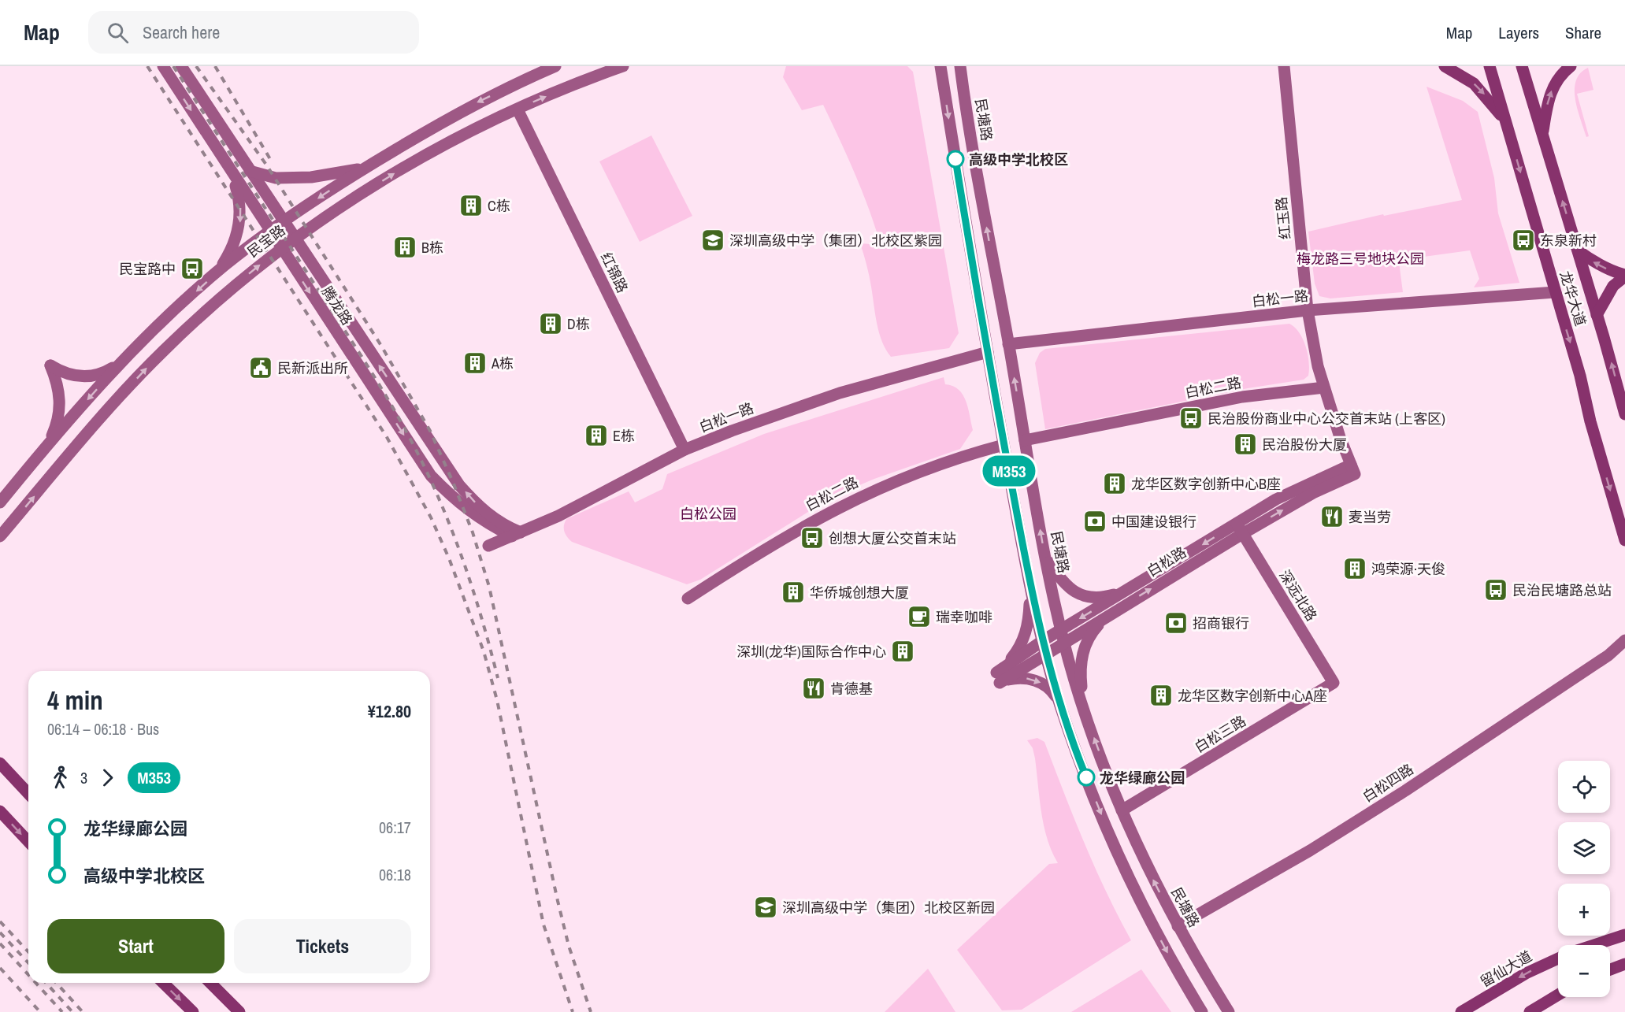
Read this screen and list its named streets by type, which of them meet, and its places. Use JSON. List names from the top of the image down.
{
  "streets": {
    "main road": [
      "民塘路",
      "红玉路",
      "民宝路",
      "红锦路",
      "白松一路",
      "龙华大道",
      "腾龙路",
      "白松二路",
      "白松路",
      "深远北路",
      "白松三路",
      "白松四路",
      "留仙大道"
    ]
  },
  "crossings": [
    ["民塘路", "白松一路"],
    ["民塘路", "白松二路"],
    ["民塘路", "白松路"],
    ["民塘路", "白松三路"],
    ["民塘路", "白松四路"],
    ["红玉路", "白松一路"],
    ["红玉路", "白松二路"],
    ["红玉路", "白松路"],
    ["民宝路", "红锦路"],
    ["民宝路", "腾龙路"],
    ["红锦路", "白松一路"],
    ["白松一路", "龙华大道"],
    ["白松一路", "腾龙路"],
    ["白松路", "深远北路"],
    ["深远北路", "白松三路"]
  ],
  "one_way": ["留仙大道"],
  "parks": ["梅龙路三号地块公园", "白松公园"],
  "places": {
    "other": ["高级中学北校区", "龙华绿廊公园"],
    "building": [
      "C栋",
      "B栋",
      "D栋",
      "A栋",
      "E栋",
      "民治股份大厦",
      "龙华区数字创新中心B座",
      "鸿荣源·天俊",
      "华侨城创想大厦",
      "深圳(龙华)国际合作中心",
      "龙华区数字创新中心A座"
    ],
    "school or university": ["深圳高级中学（集团）北校区紫园", "深圳高级中学（集团）北校区新园"],
    "bus stop": [
      "东泉新村",
      "民宝路中",
      "民治股份商业中心公交首末站 (上客区)",
      "创想大厦公交首末站",
      "民治民塘路总站"
    ],
    "public building": ["民新派出所"],
    "restaurant": ["麦当劳", "肯德基"],
    "bank": ["中国建设银行", "招商银行"],
    "cafe": ["瑞幸咖啡"]
  },
  "lines": ["bus line M353"],
  "page": {
    "header": "Map",
    "search": "Search here",
    "nav": ["Map", "Layers", "Share"],
    "on_map": "M353",
    "heading": ["4 min", "06:14 – 06:18 · Bus", "¥12.80"],
    "legs": ["3", "M353"],
    "map_buttons": ["+", "−"],
    "list": [
      {
        "name": "龙华绿廊公园",
        "value": "06:17"
      },
      {
        "name": "高级中学北校区",
        "value": "06:18"
      }
    ],
    "buttons": ["Start", "Tickets"]
  }
}
